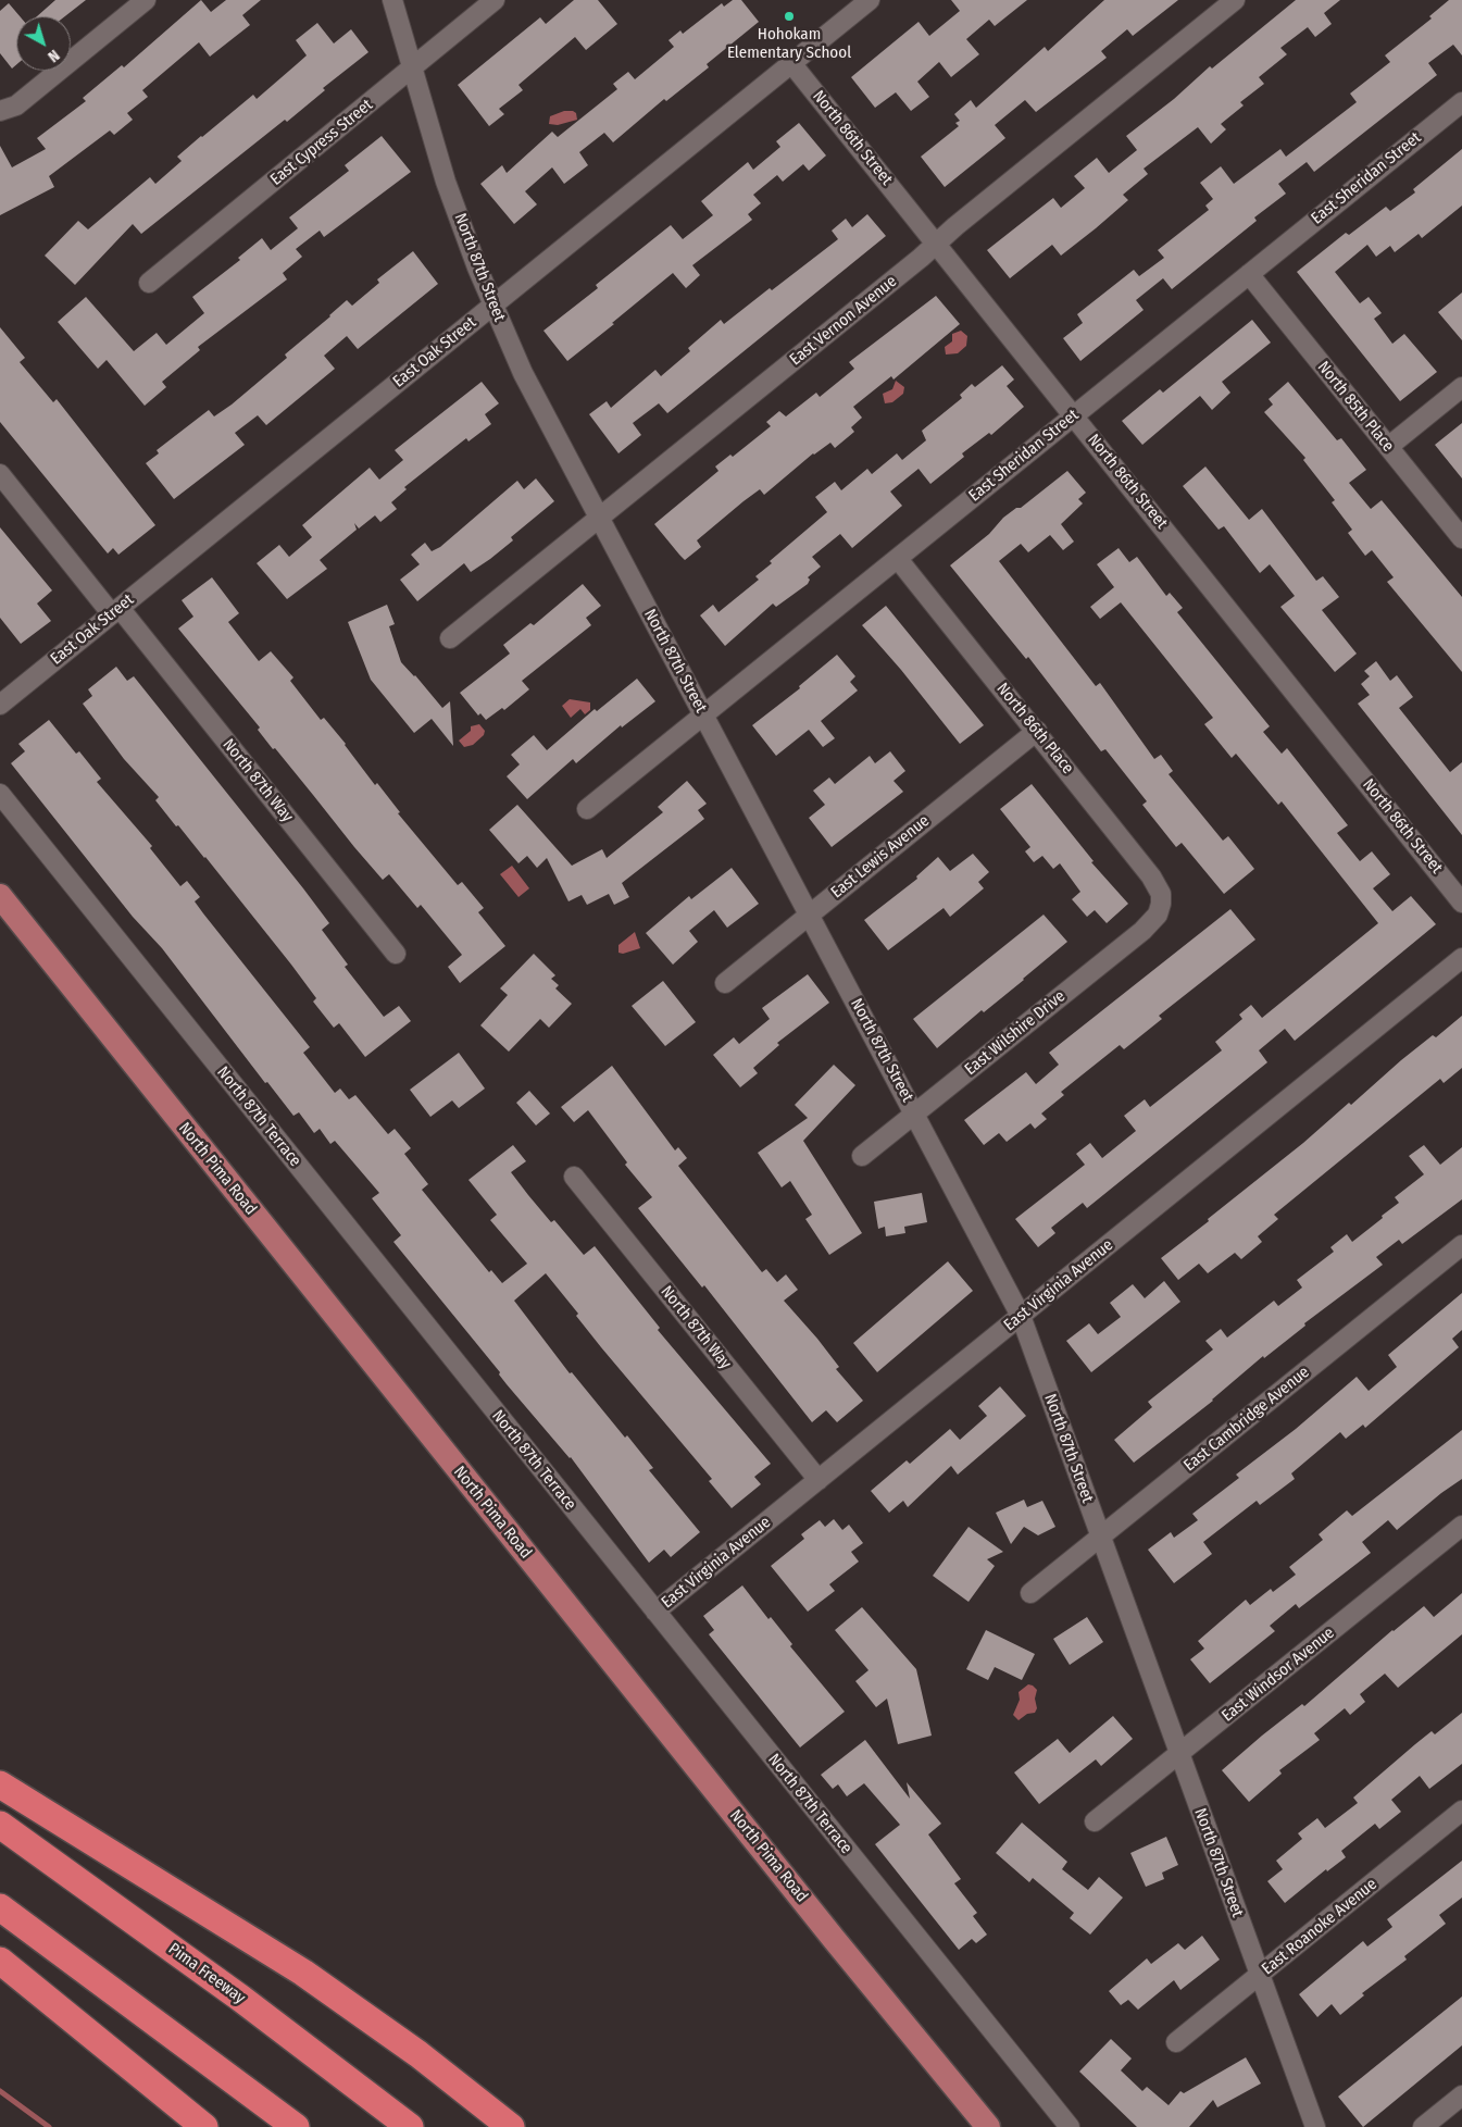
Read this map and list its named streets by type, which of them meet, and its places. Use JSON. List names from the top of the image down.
{
  "streets": {
    "highway": ["Pima Freeway"],
    "main road": ["North Pima Road"],
    "street": [
      "North 86th Street",
      "East Cypress Street",
      "East Sheridan Street",
      "North 87th Street",
      "East Vernon Avenue",
      "East Oak Street",
      "North 85th Place",
      "North 86th Place",
      "North 87th Way",
      "East Lewis Avenue",
      "East Wilshire Drive",
      "North 87th Terrace",
      "East Virginia Avenue",
      "East Cambridge Avenue",
      "East Windsor Avenue",
      "East Roanoke Avenue"
    ]
  },
  "crossings": [
    ["North 86th Street", "East Sheridan Street"],
    ["North 86th Street", "East Vernon Avenue"],
    ["North 86th Street", "East Oak Street"],
    ["East Cypress Street", "North 87th Street"],
    ["East Sheridan Street", "North 87th Street"],
    ["East Sheridan Street", "North 85th Place"],
    ["East Sheridan Street", "North 86th Place"],
    ["North 87th Street", "East Vernon Avenue"],
    ["North 87th Street", "East Oak Street"],
    ["North 87th Street", "East Lewis Avenue"],
    ["North 87th Street", "East Wilshire Drive"],
    ["North 87th Street", "East Virginia Avenue"],
    ["North 87th Street", "East Cambridge Avenue"],
    ["North 87th Street", "East Windsor Avenue"],
    ["North 87th Street", "East Roanoke Avenue"],
    ["East Oak Street", "North 87th Way"],
    ["North 86th Place", "East Lewis Avenue"],
    ["North 86th Place", "East Wilshire Drive"],
    ["North 87th Way", "East Virginia Avenue"],
    ["North 87th Terrace", "East Virginia Avenue"]
  ],
  "places": ["Hohokam Elementary School"],
  "north": "bottom right"
}
